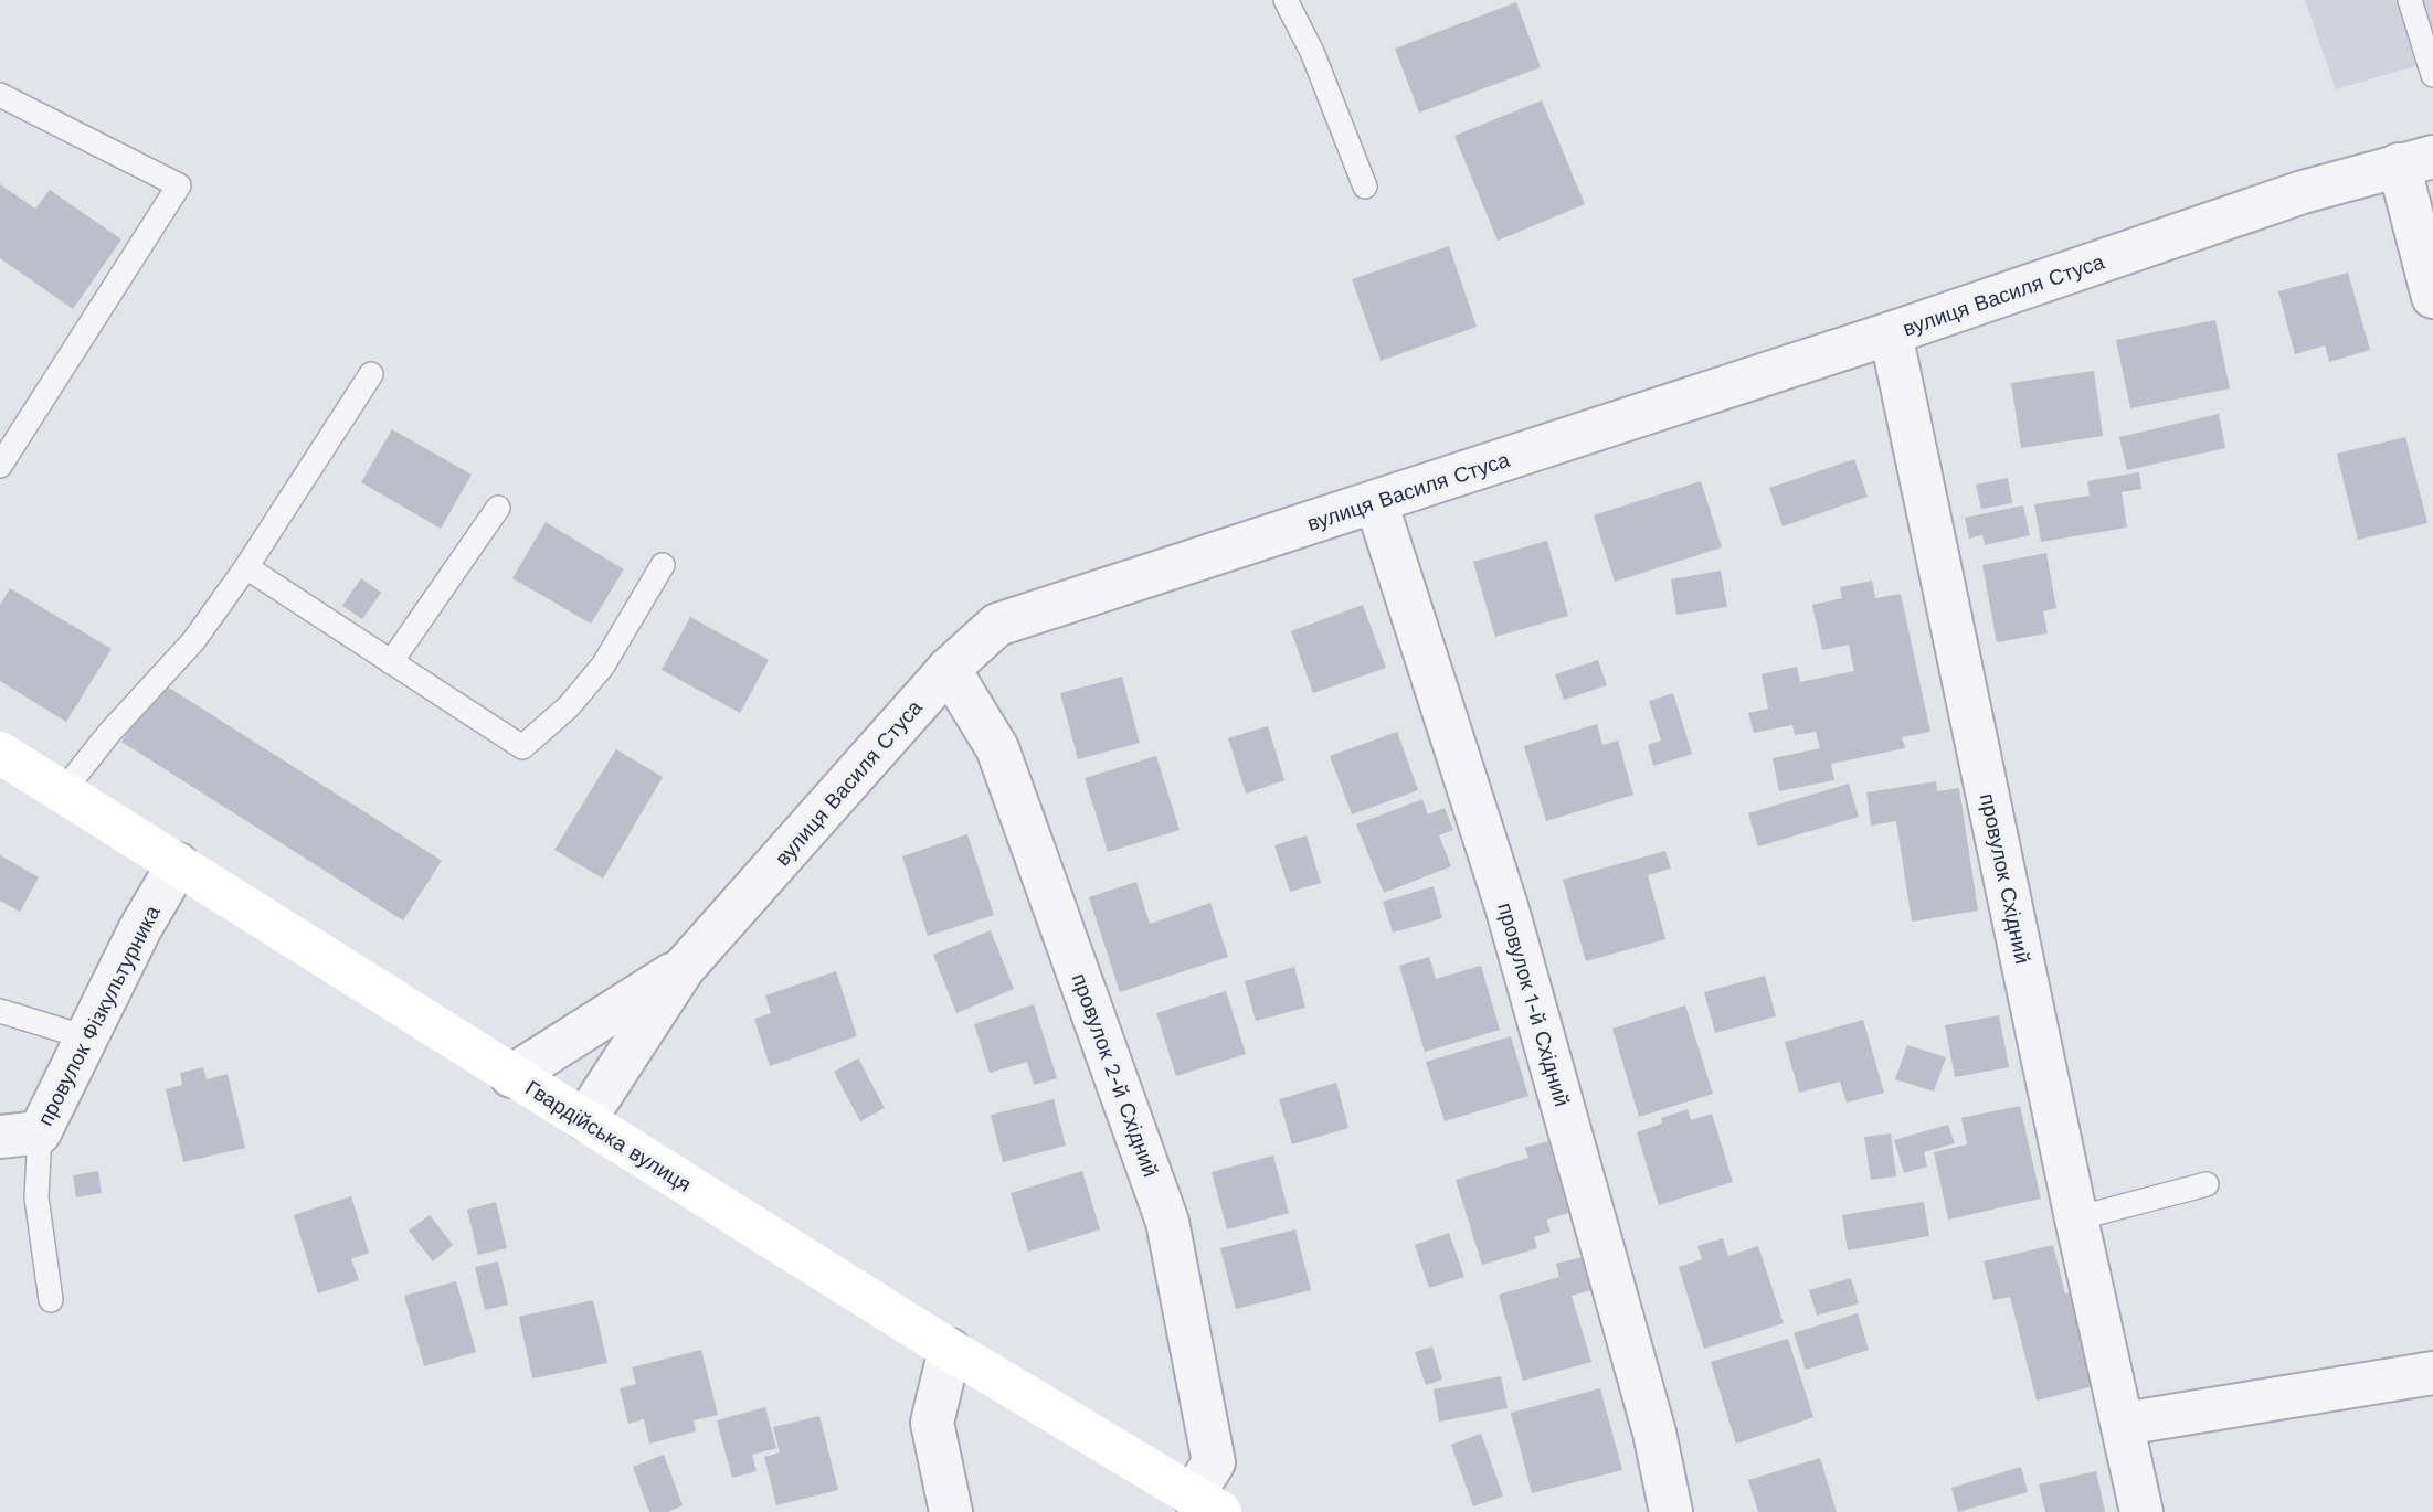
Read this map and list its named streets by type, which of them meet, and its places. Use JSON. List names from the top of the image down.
{
  "streets": {
    "main road": ["Гвардійська вулиця"],
    "street": [
      "вулиця Василя Стуса",
      "провулок Східний",
      "провулок 1-й Східний",
      "провулок Фізкультурника",
      "провулок 2-й Східний"
    ]
  },
  "crossings": [
    ["вулиця Василя Стуса", "провулок Східний"],
    ["вулиця Василя Стуса", "провулок 1-й Східний"],
    ["вулиця Василя Стуса", "провулок 2-й Східний"],
    ["вулиця Василя Стуса", "Гвардійська вулиця"],
    ["провулок Фізкультурника", "Гвардійська вулиця"],
    ["провулок 2-й Східний", "Гвардійська вулиця"]
  ]
}
